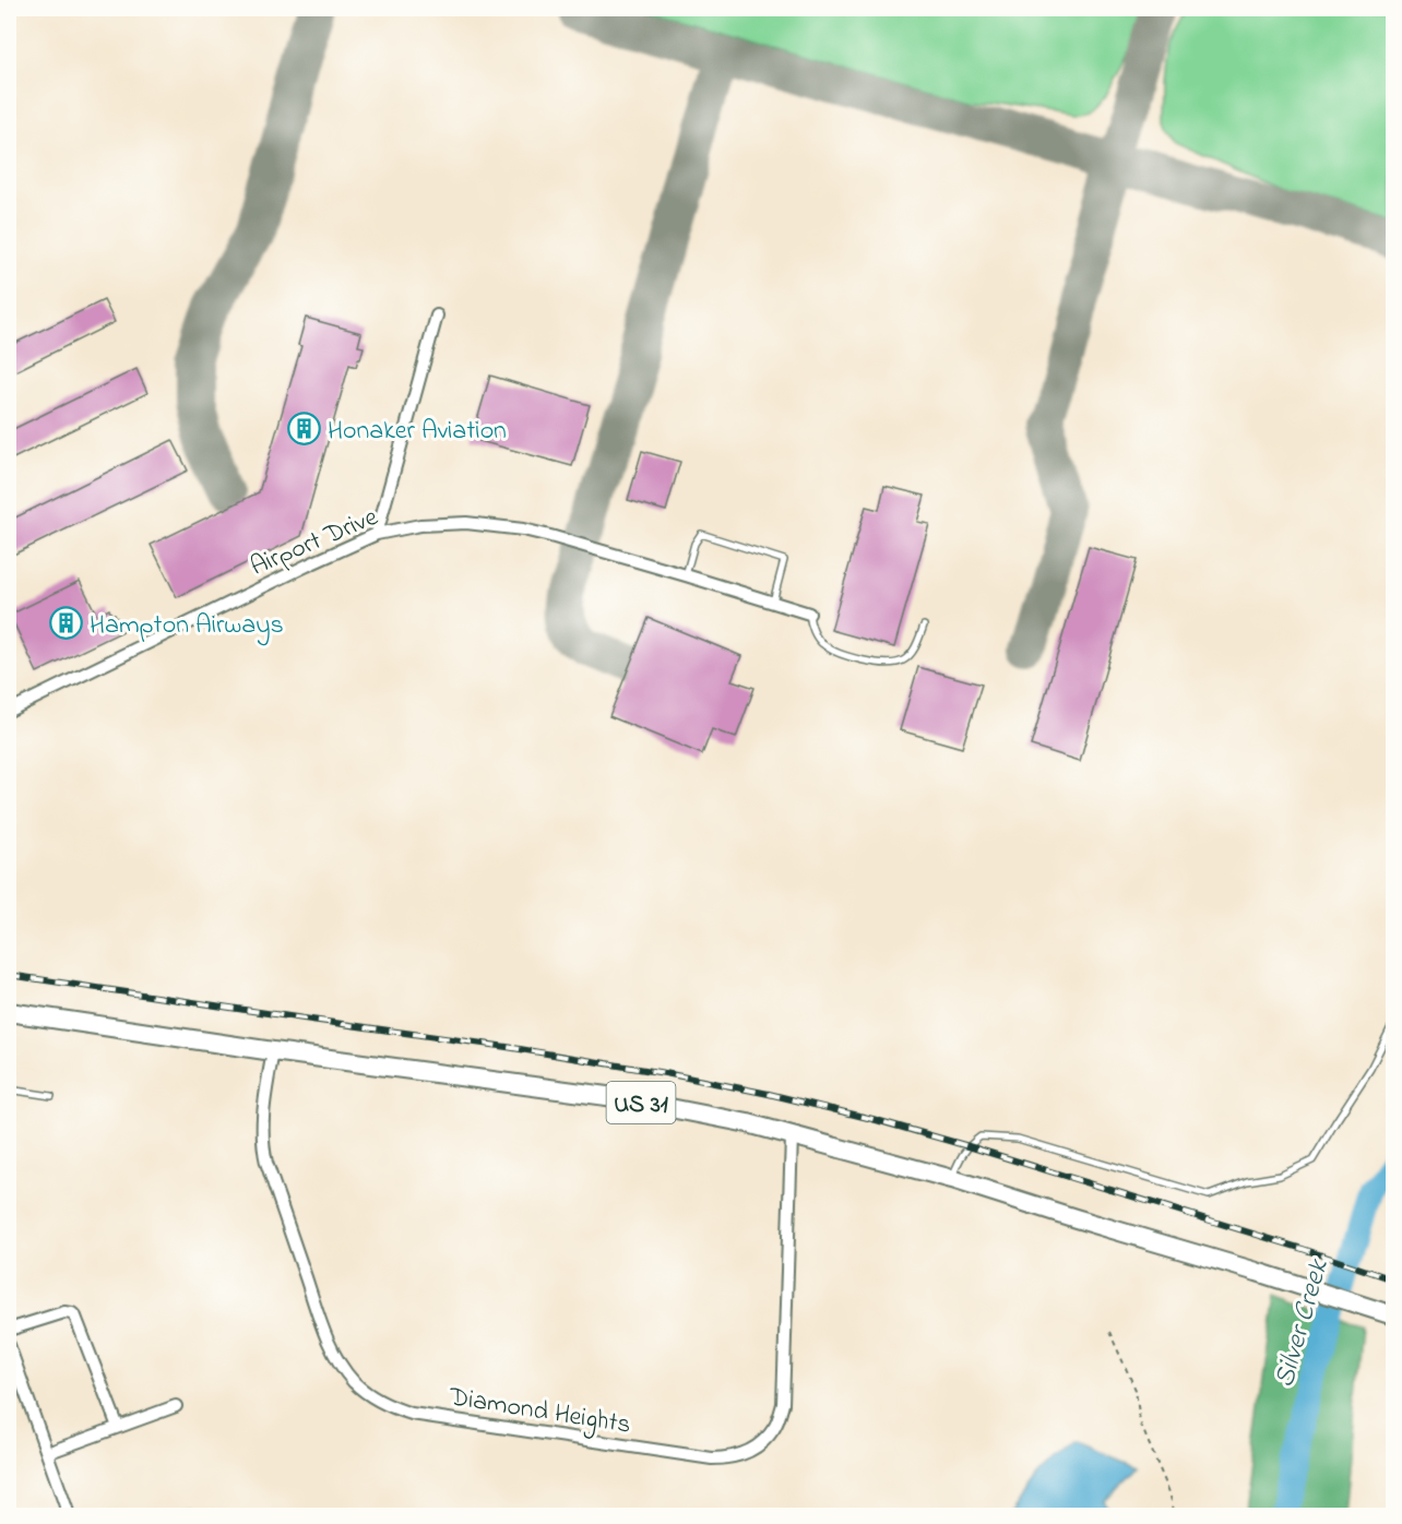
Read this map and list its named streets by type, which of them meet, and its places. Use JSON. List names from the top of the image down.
{
  "streets": {
    "main road": ["US 31"],
    "street": ["Airport Drive", "Diamond Heights"]
  },
  "crossings": [
    ["US 31", "Diamond Heights"]
  ],
  "water": ["Silver Creek"],
  "places": {
    "building": ["Honaker Aviation", "Hampton Airways"]
  }
}
